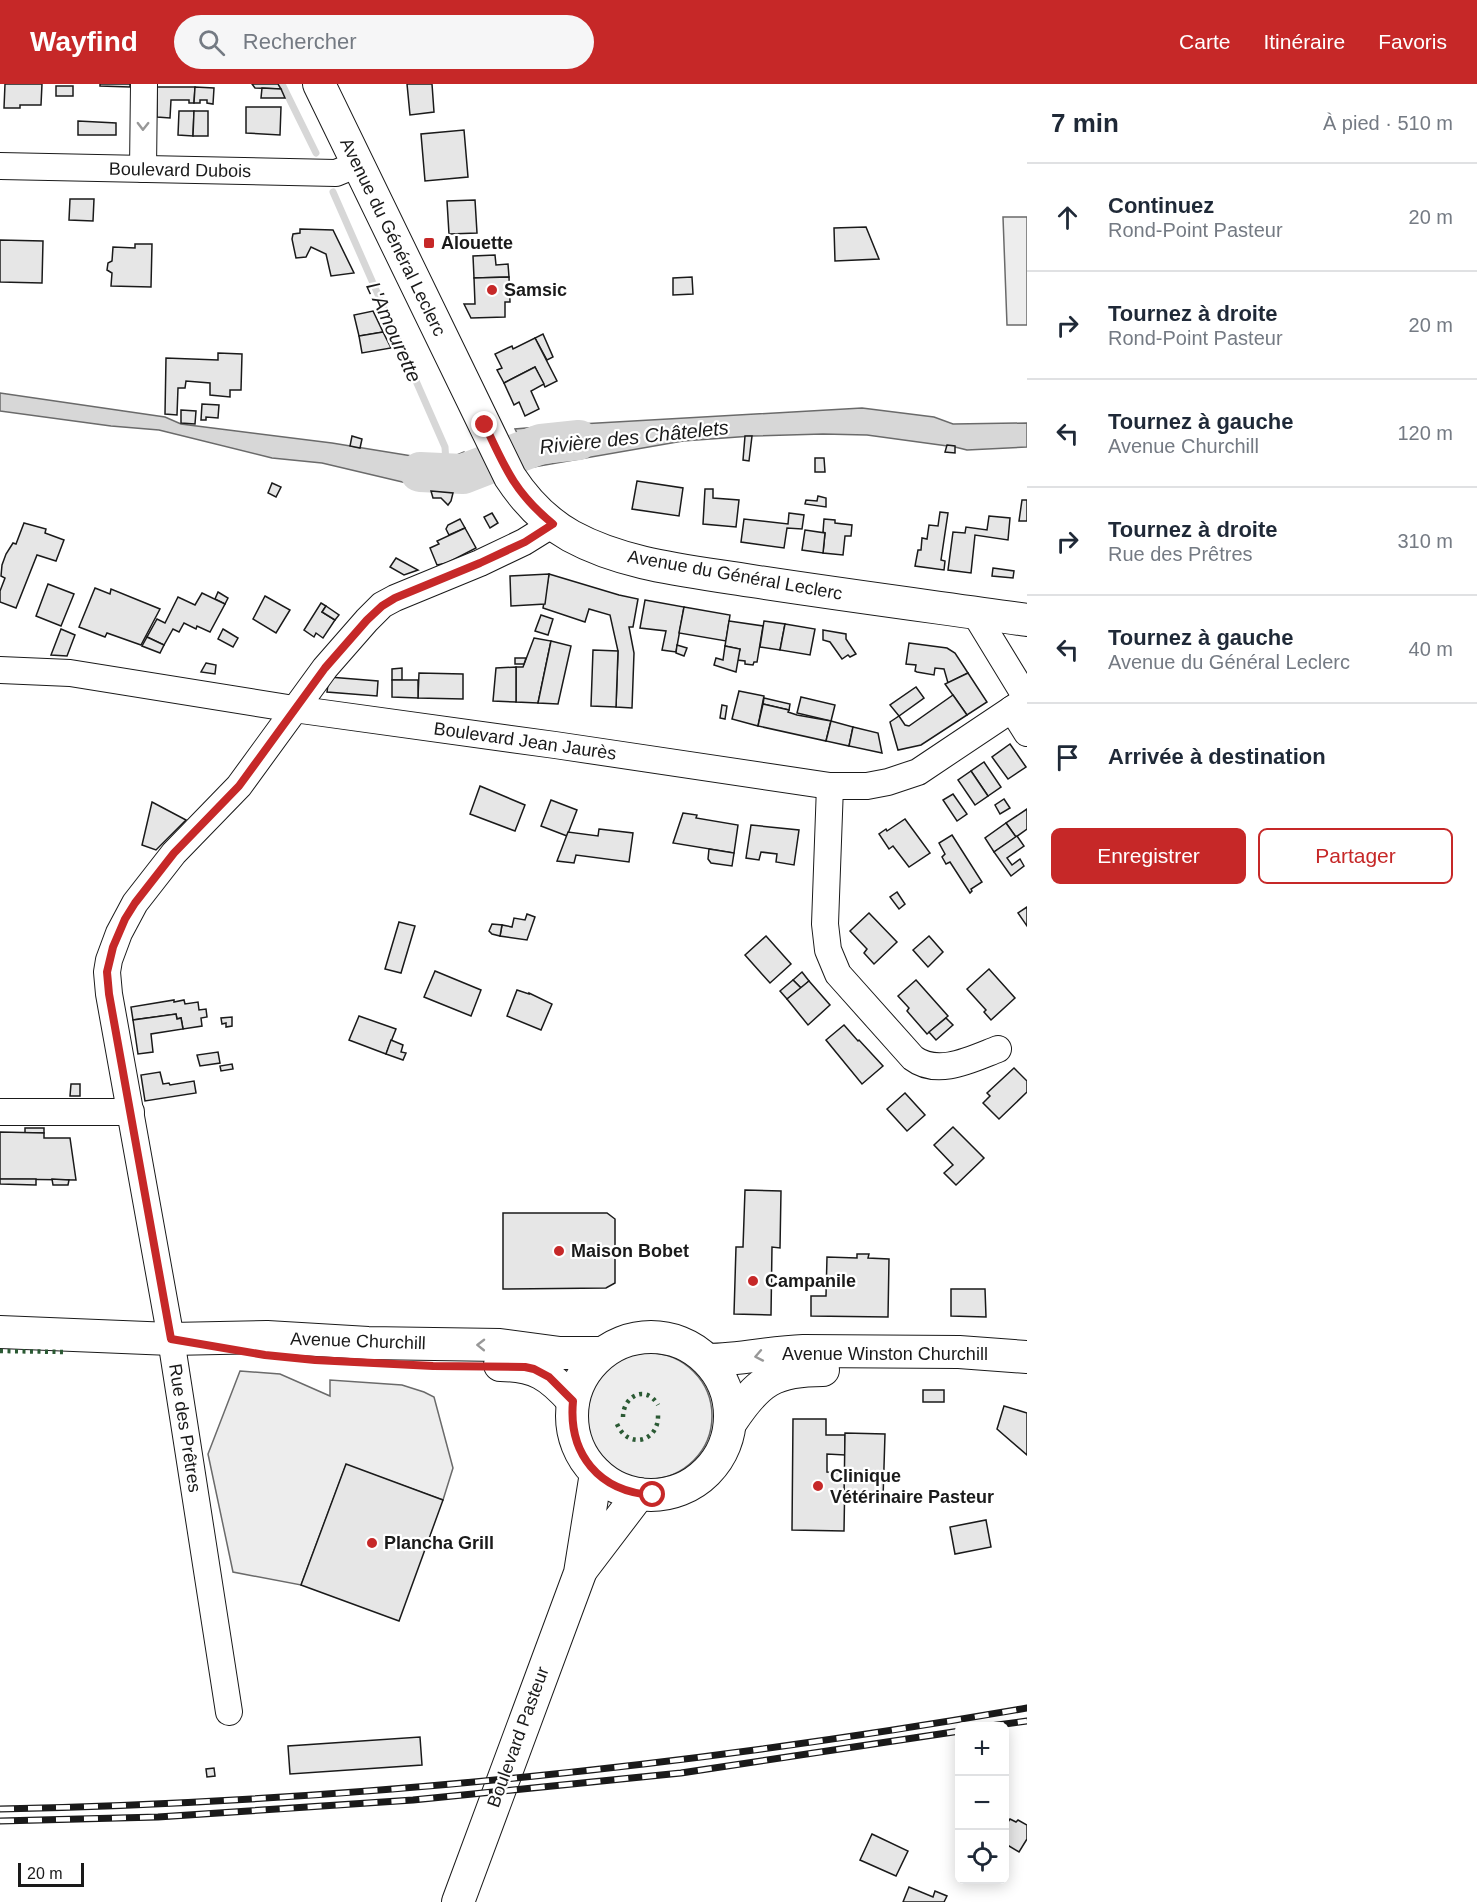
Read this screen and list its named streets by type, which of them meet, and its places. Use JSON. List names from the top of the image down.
{
  "streets": {
    "main road": [
      "Avenue du Général Leclerc",
      "Avenue Churchill",
      "Avenue Winston Churchill",
      "Boulevard Pasteur"
    ],
    "street": ["Boulevard Dubois", "Boulevard Jean Jaurès", "Rue des Prêtres"]
  },
  "crossings": [
    ["Boulevard Dubois", "Avenue du Général Leclerc"],
    ["Avenue du Général Leclerc", "Rue des Prêtres"],
    ["Boulevard Jean Jaurès", "Rue des Prêtres"],
    ["Avenue Churchill", "Avenue Winston Churchill"],
    ["Avenue Churchill", "Rue des Prêtres"]
  ],
  "water": ["L'Amourette", "Rivière des Châtelets"],
  "places": {
    "transit": ["Alouette"],
    "other": [
      "Samsic",
      "Maison Bobet",
      "Campanile",
      "Clinique Vétérinaire Pasteur",
      "Plancha Grill"
    ]
  },
  "scale_bar": "20 m",
  "page": {
    "header": "Wayfind",
    "search": "Rechercher",
    "nav": ["Carte", "Itinéraire", "Favoris"],
    "heading": ["7 min", "À pied · 510 m"],
    "list": [
      ["Continuez", "Rond-Point Pasteur", "20 m"],
      ["Tournez à droite", "Rond-Point Pasteur", "20 m"],
      ["Tournez à gauche", "Avenue Churchill", "120 m"],
      ["Tournez à droite", "Rue des Prêtres", "310 m"],
      ["Tournez à gauche", "Avenue du Général Leclerc", "40 m"],
      "Arrivée à destination"
    ],
    "buttons": ["Enregistrer", "Partager"],
    "map_buttons": ["+", "−"],
    "scale": "20 m"
  }
}
